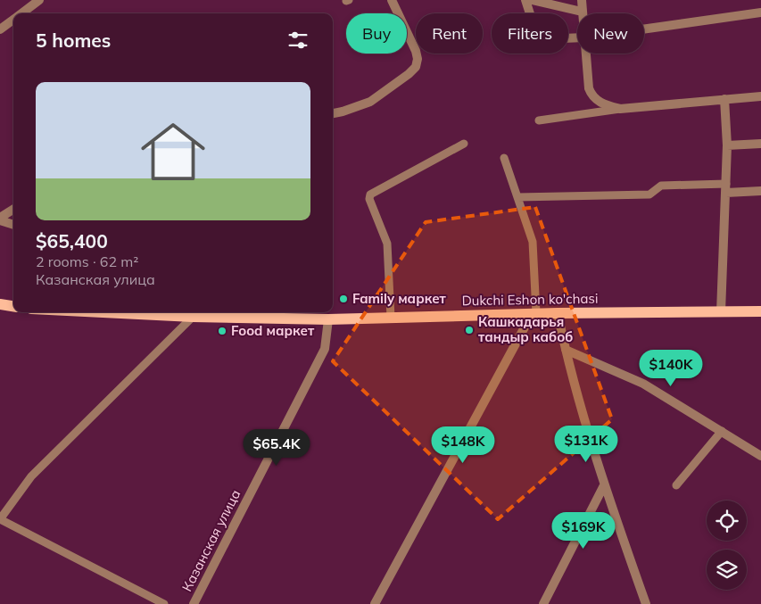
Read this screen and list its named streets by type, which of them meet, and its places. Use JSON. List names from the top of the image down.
{
  "streets": {
    "main road": ["Dukchi Eshon ko'chasi"],
    "street": ["Казанская улица"]
  },
  "crossings": [
    ["Dukchi Eshon ko'chasi", "Казанская улица"]
  ],
  "places": ["Family маркет", "Кашкадарья тандыр кабоб", "Food маркет"],
  "page": {
    "chip": [
      "Buy",
      "Rent",
      "Filters",
      "New"
    ],
    "heading": "5 homes",
    "list": [
      {
        "name": "$65,400",
        "note": "2 rooms · 62 m² · Казанская улица"
      }
    ],
    "price": [
      "$140K",
      "$131K",
      "$148K",
      "$65.4K",
      "$169K"
    ]
  }
}
